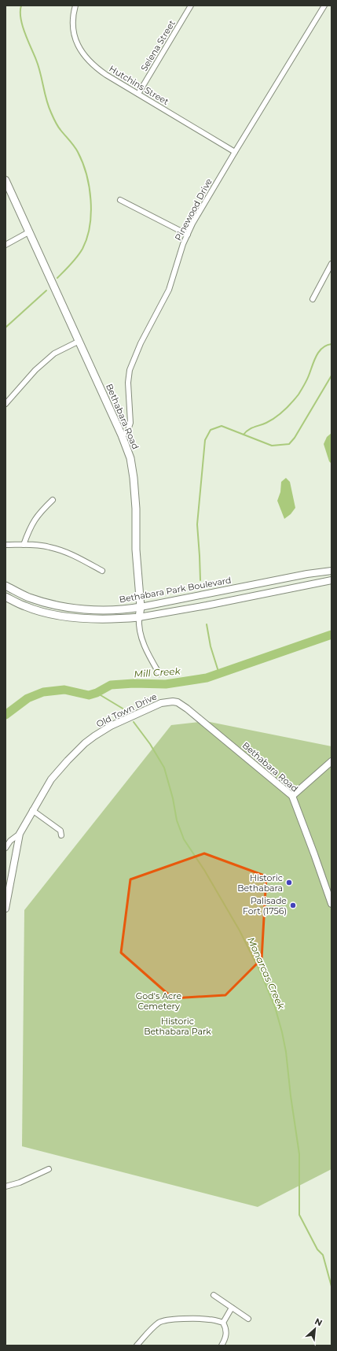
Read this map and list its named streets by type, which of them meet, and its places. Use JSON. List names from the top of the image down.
{
  "streets": {
    "main road": ["Bethabara Road", "Bethabara Park Boulevard"],
    "street": [
      "Selena Street",
      "Hutchins Street",
      "Pinewood Drive",
      "Old Town Drive"
    ]
  },
  "crossings": [
    ["Selena Street", "Hutchins Street"],
    ["Hutchins Street", "Pinewood Drive"],
    ["Pinewood Drive", "Bethabara Road"],
    ["Bethabara Road", "Bethabara Park Boulevard"],
    ["Bethabara Road", "Old Town Drive"]
  ],
  "water": ["Mill Creek", "Monarcas Creek"],
  "parks": ["God's Acre Cemetery", "Historic Bethabara Park"],
  "places": ["Historic Bethabara", "Palisade Fort (1756)"],
  "north": "top right"
}
